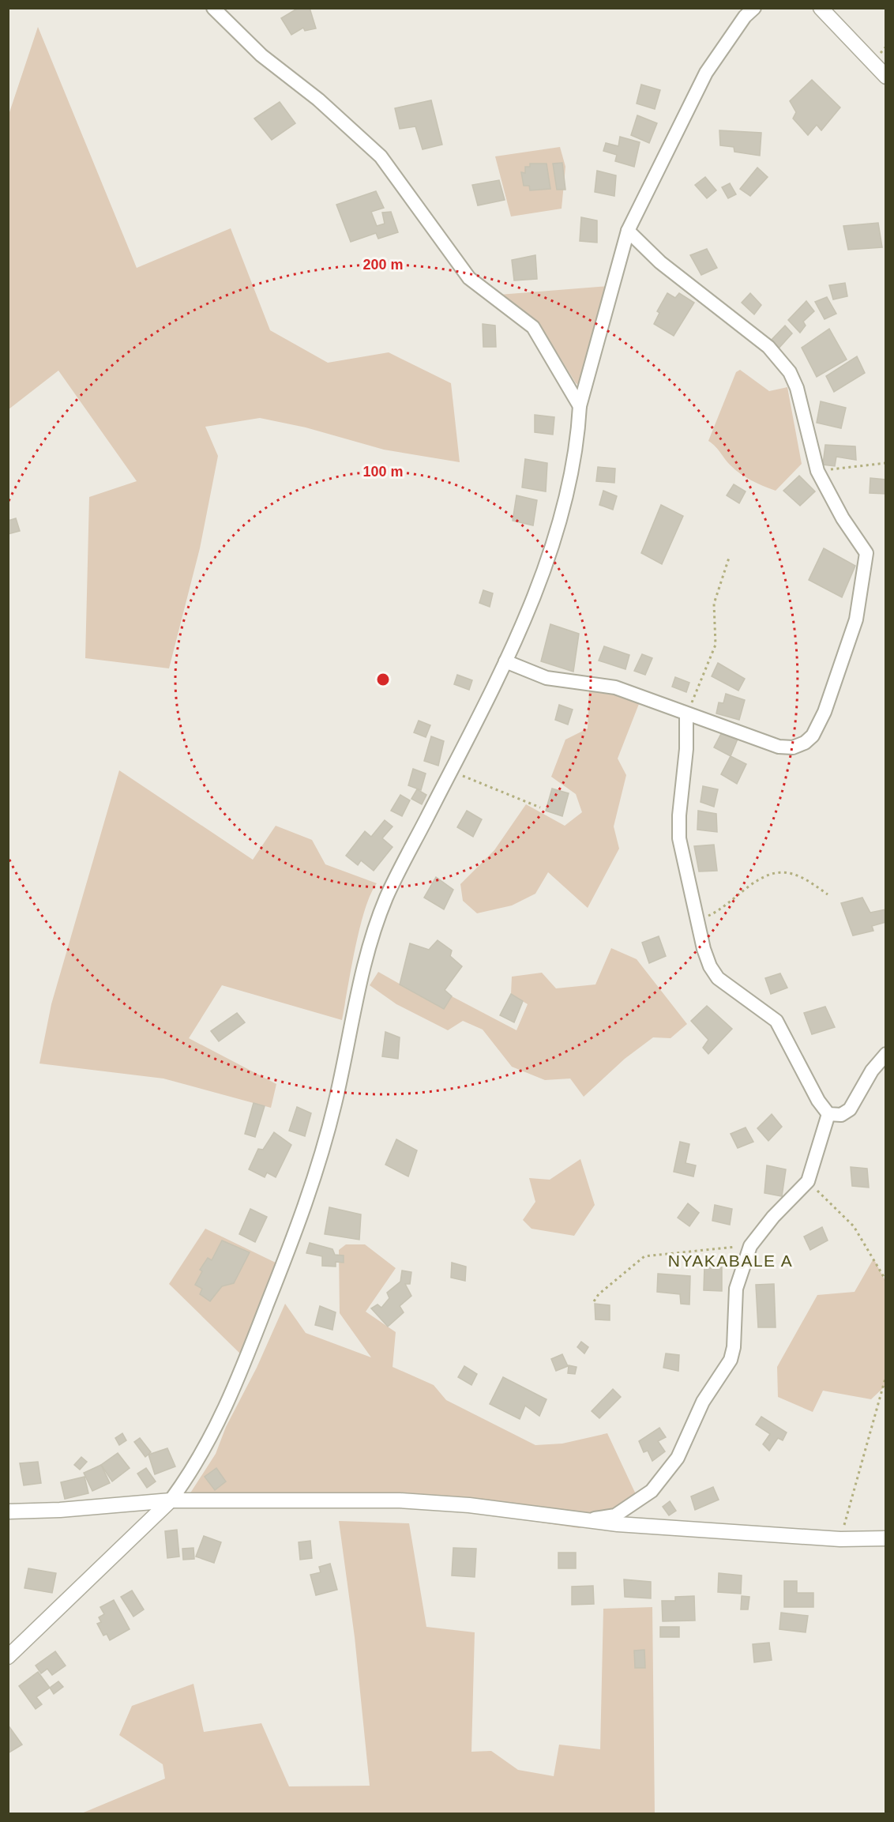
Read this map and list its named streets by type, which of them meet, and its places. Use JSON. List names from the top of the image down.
{
  "districts": ["NYAKABALE A"],
  "rings": ["200 m", "100 m"]
}
